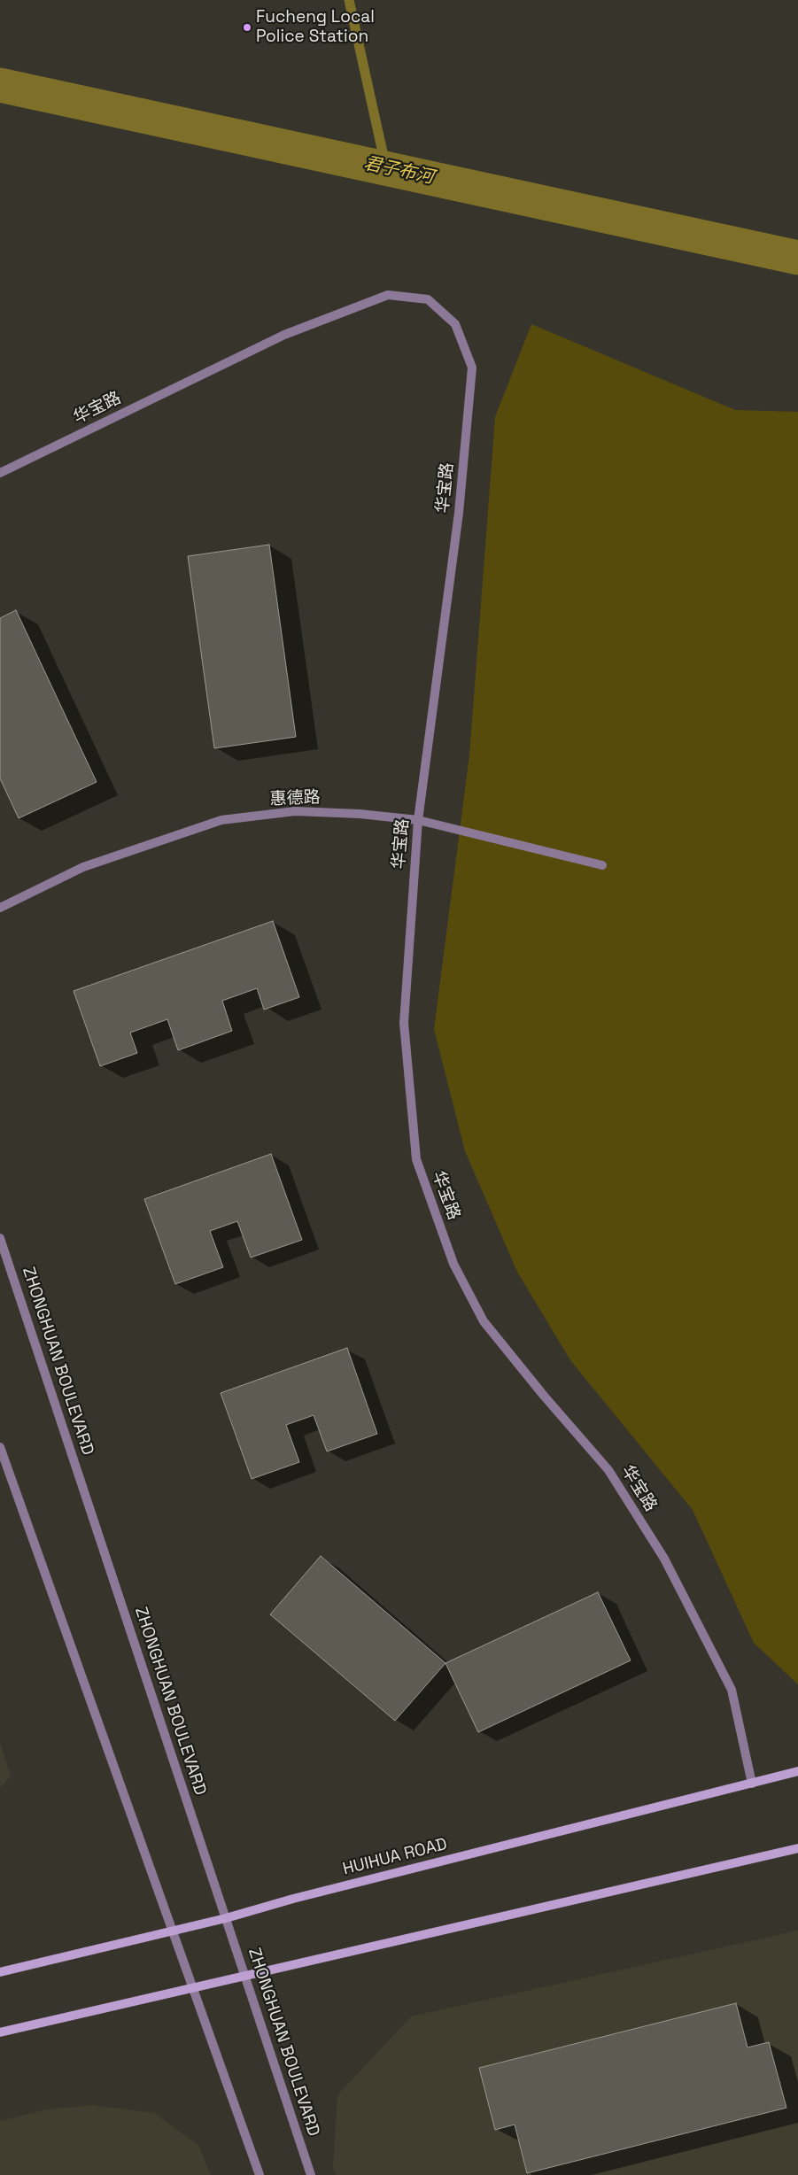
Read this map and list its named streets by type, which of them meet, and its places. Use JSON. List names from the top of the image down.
{
  "streets": {
    "main road": ["HUIHUA ROAD"],
    "street": ["华宝路", "惠德路", "ZHONGHUAN BOULEVARD"]
  },
  "crossings": [
    ["华宝路", "惠德路"],
    ["华宝路", "HUIHUA ROAD"],
    ["ZHONGHUAN BOULEVARD", "HUIHUA ROAD"]
  ],
  "water": ["君子布河"],
  "places": ["Fucheng Local Police Station"]
}
